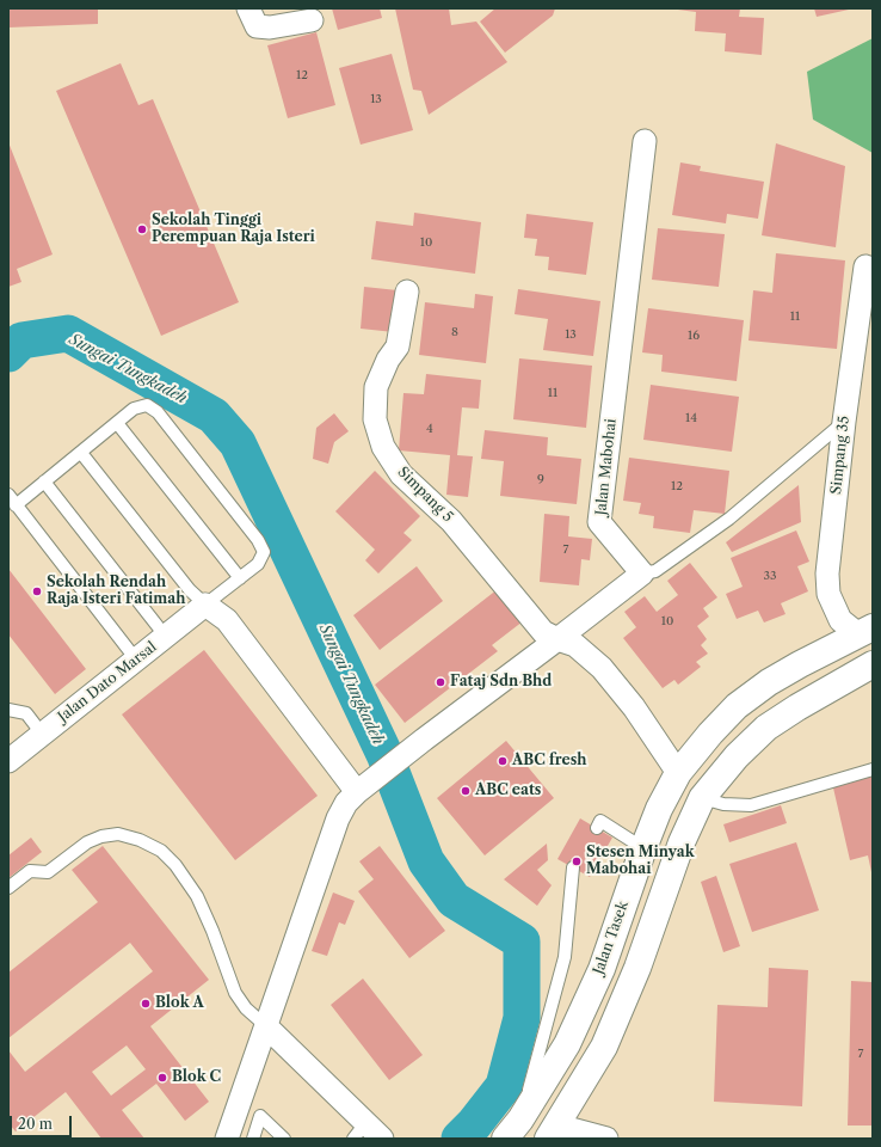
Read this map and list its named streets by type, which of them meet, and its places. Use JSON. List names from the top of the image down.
{
  "streets": {
    "main road": ["Jalan Tasek"],
    "street": [
      "Simpang 35",
      "Jalan Mabohai",
      "Simpang 5",
      "Jalan Dato Marsal"
    ]
  },
  "crossings": [
    ["Simpang 35", "Jalan Tasek"]
  ],
  "water": ["Sungai Tungkadeh"],
  "places": [
    "Sekolah Tinggi Perempuan Raja Isteri",
    "Sekolah Rendah Raja Isteri Fatimah",
    "Fataj Sdn Bhd",
    "ABC fresh",
    "ABC eats",
    "Stesen Minyak Mabohai",
    "Blok A",
    "Blok C"
  ],
  "house_numbers": [
    "12",
    "13",
    "10",
    "11",
    "8",
    "13",
    "16",
    "11",
    "14",
    "4",
    "9",
    "12",
    "7",
    "33",
    "10",
    "7"
  ],
  "scale_bar": "20 m"
}
